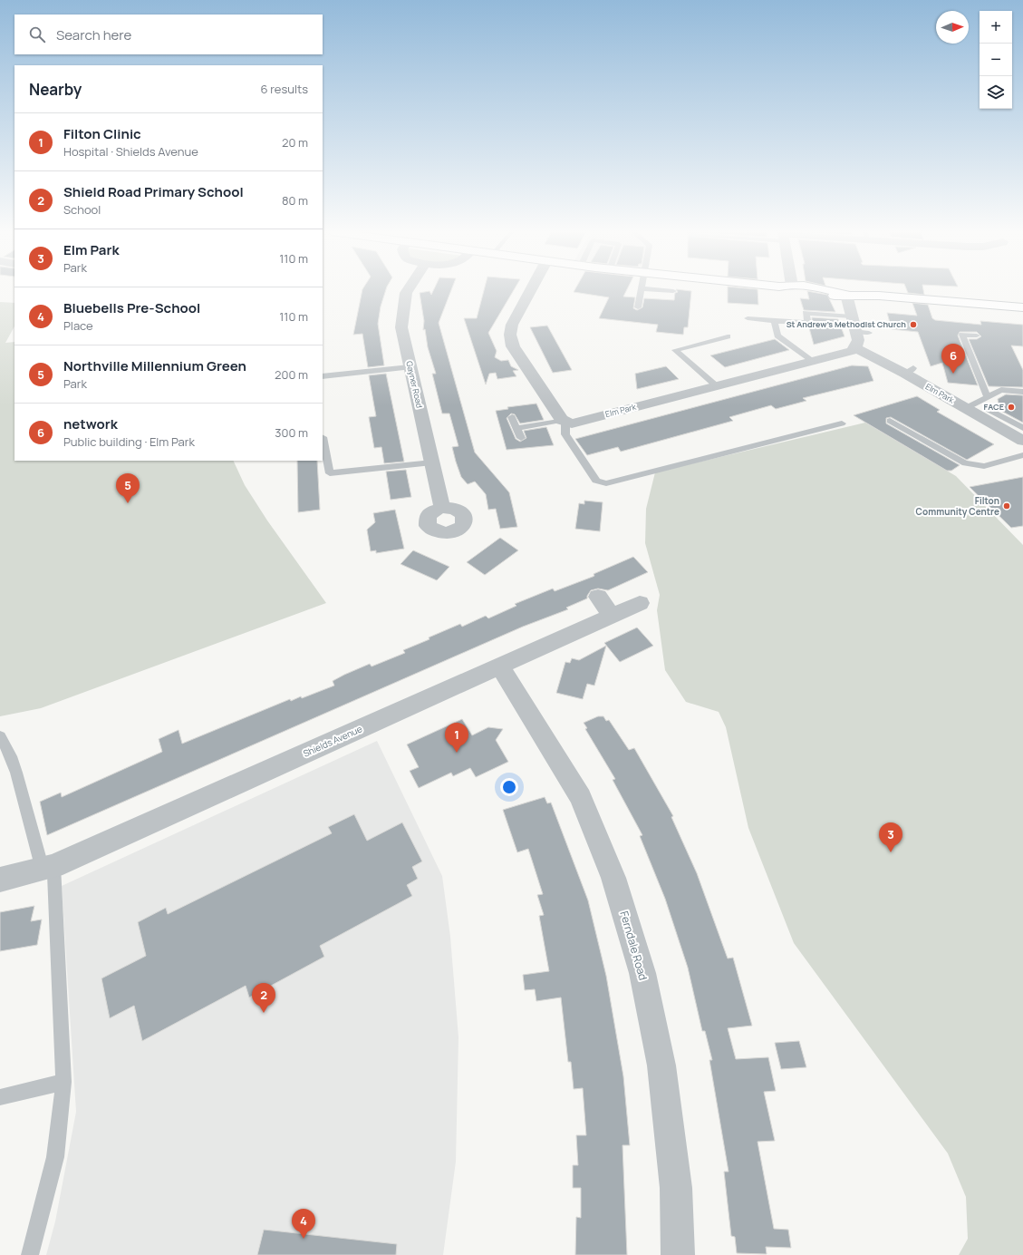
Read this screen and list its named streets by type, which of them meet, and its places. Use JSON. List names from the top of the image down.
{
  "streets": {
    "street": [
      "Gayner Road",
      "Elm Park",
      "Shields Avenue",
      "Ferndale Road"
    ]
  },
  "crossings": [
    ["Shields Avenue", "Ferndale Road"]
  ],
  "places": ["St Andrew's Methodist Church", "FACE", "Filton Community Centre"],
  "north": "right",
  "page": {
    "map_buttons": ["+", "−"],
    "search": "Search here",
    "heading": ["Nearby", "6 results"],
    "list": [
      {
        "mark": "1",
        "name": "Filton Clinic",
        "note": "Hospital · Shields Avenue",
        "value": "20 m"
      },
      {
        "mark": "2",
        "name": "Shield Road Primary School",
        "note": "School",
        "value": "80 m"
      },
      {
        "mark": "3",
        "name": "Elm Park",
        "note": "Park",
        "value": "110 m"
      },
      {
        "mark": "4",
        "name": "Bluebells Pre-School",
        "note": "Place",
        "value": "110 m"
      },
      {
        "mark": "5",
        "name": "Northville Millennium Green",
        "note": "Park",
        "value": "200 m"
      },
      {
        "mark": "6",
        "name": "network",
        "note": "Public building · Elm Park",
        "value": "300 m"
      }
    ],
    "pins": [
      "6",
      "5",
      "1",
      "3",
      "2",
      "4"
    ]
  }
}
